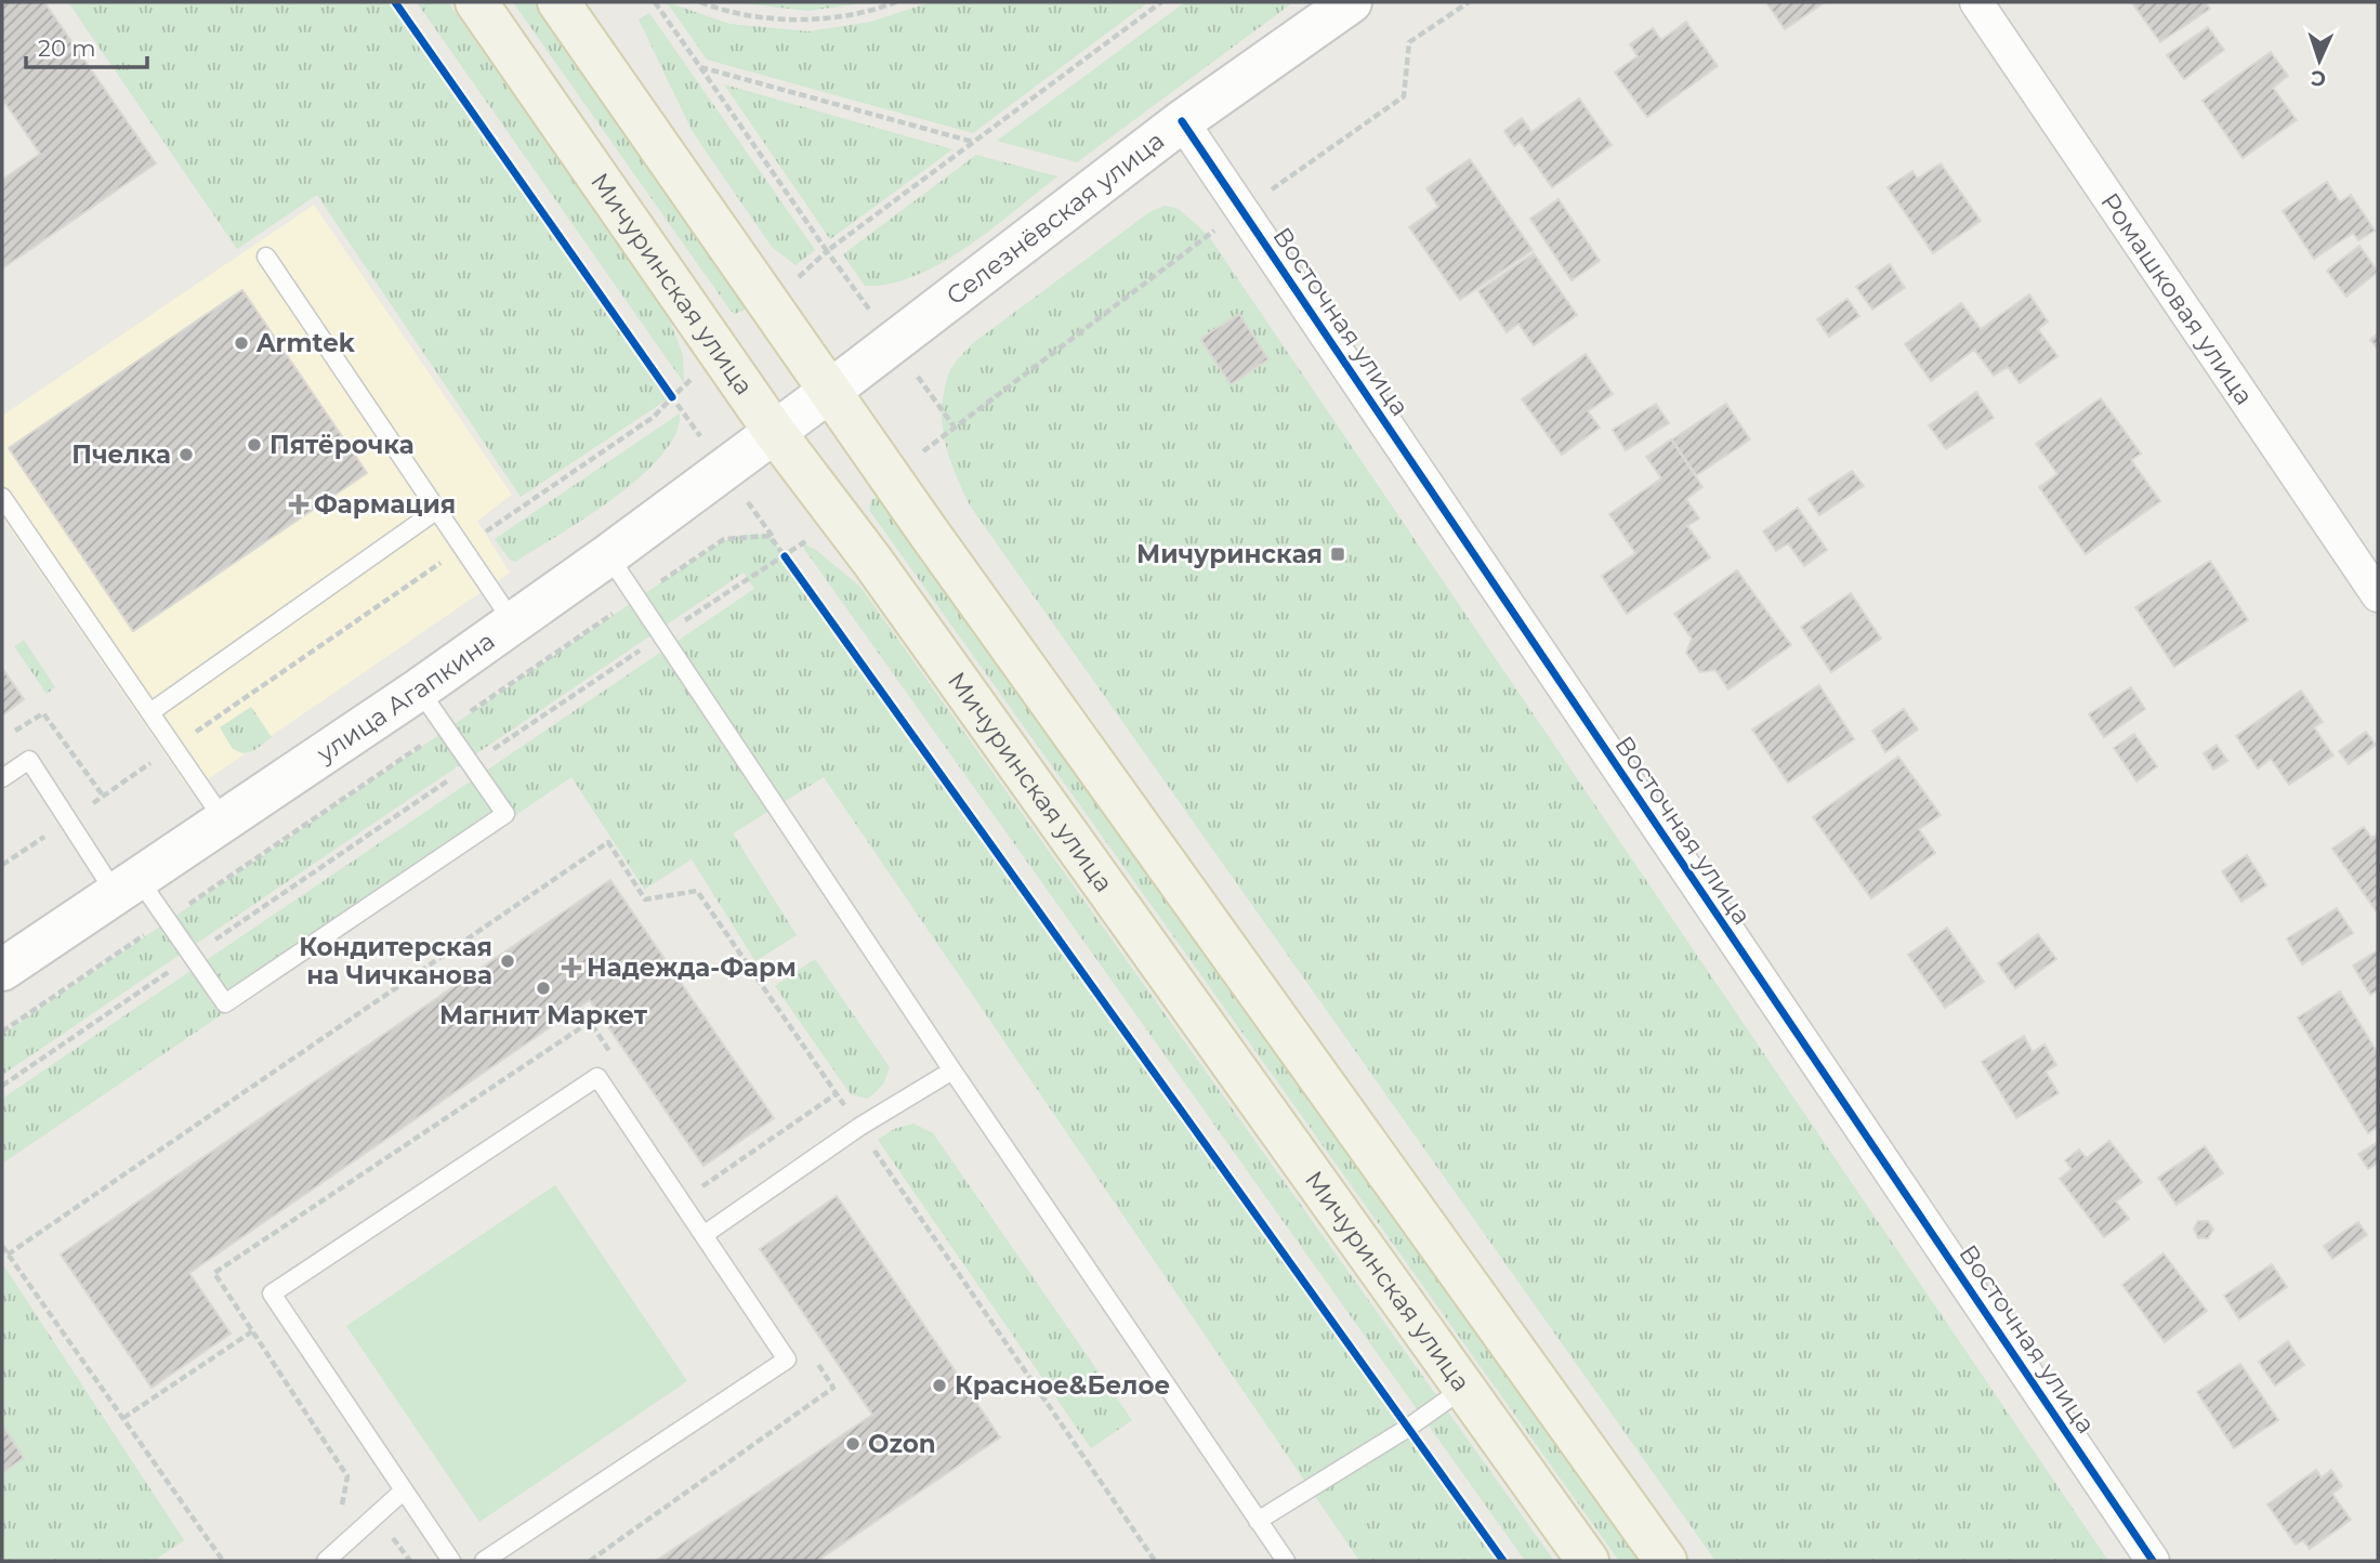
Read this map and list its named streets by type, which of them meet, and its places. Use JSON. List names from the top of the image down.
{
  "streets": {
    "main road": ["Селезнёвская улица", "Мичуринская улица", "улица Агапкина"],
    "street": ["Ромашковая улица", "Восточная улица"]
  },
  "crossings": [
    ["Селезнёвская улица", "Мичуринская улица"],
    ["Селезнёвская улица", "Восточная улица"],
    ["Селезнёвская улица", "улица Агапкина"],
    ["Мичуринская улица", "улица Агапкина"]
  ],
  "places": {
    "other": [
      "Armtek",
      "Пятёрочка",
      "Пчелка",
      "Кондитерская на Чичканова",
      "Магнит Маркет",
      "Красное&Белое",
      "Ozon"
    ],
    "health": ["Фармация", "Надежда-Фарм"],
    "transit": ["Мичуринская"]
  },
  "scale_bar": "20 m",
  "north": "bottom"
}
